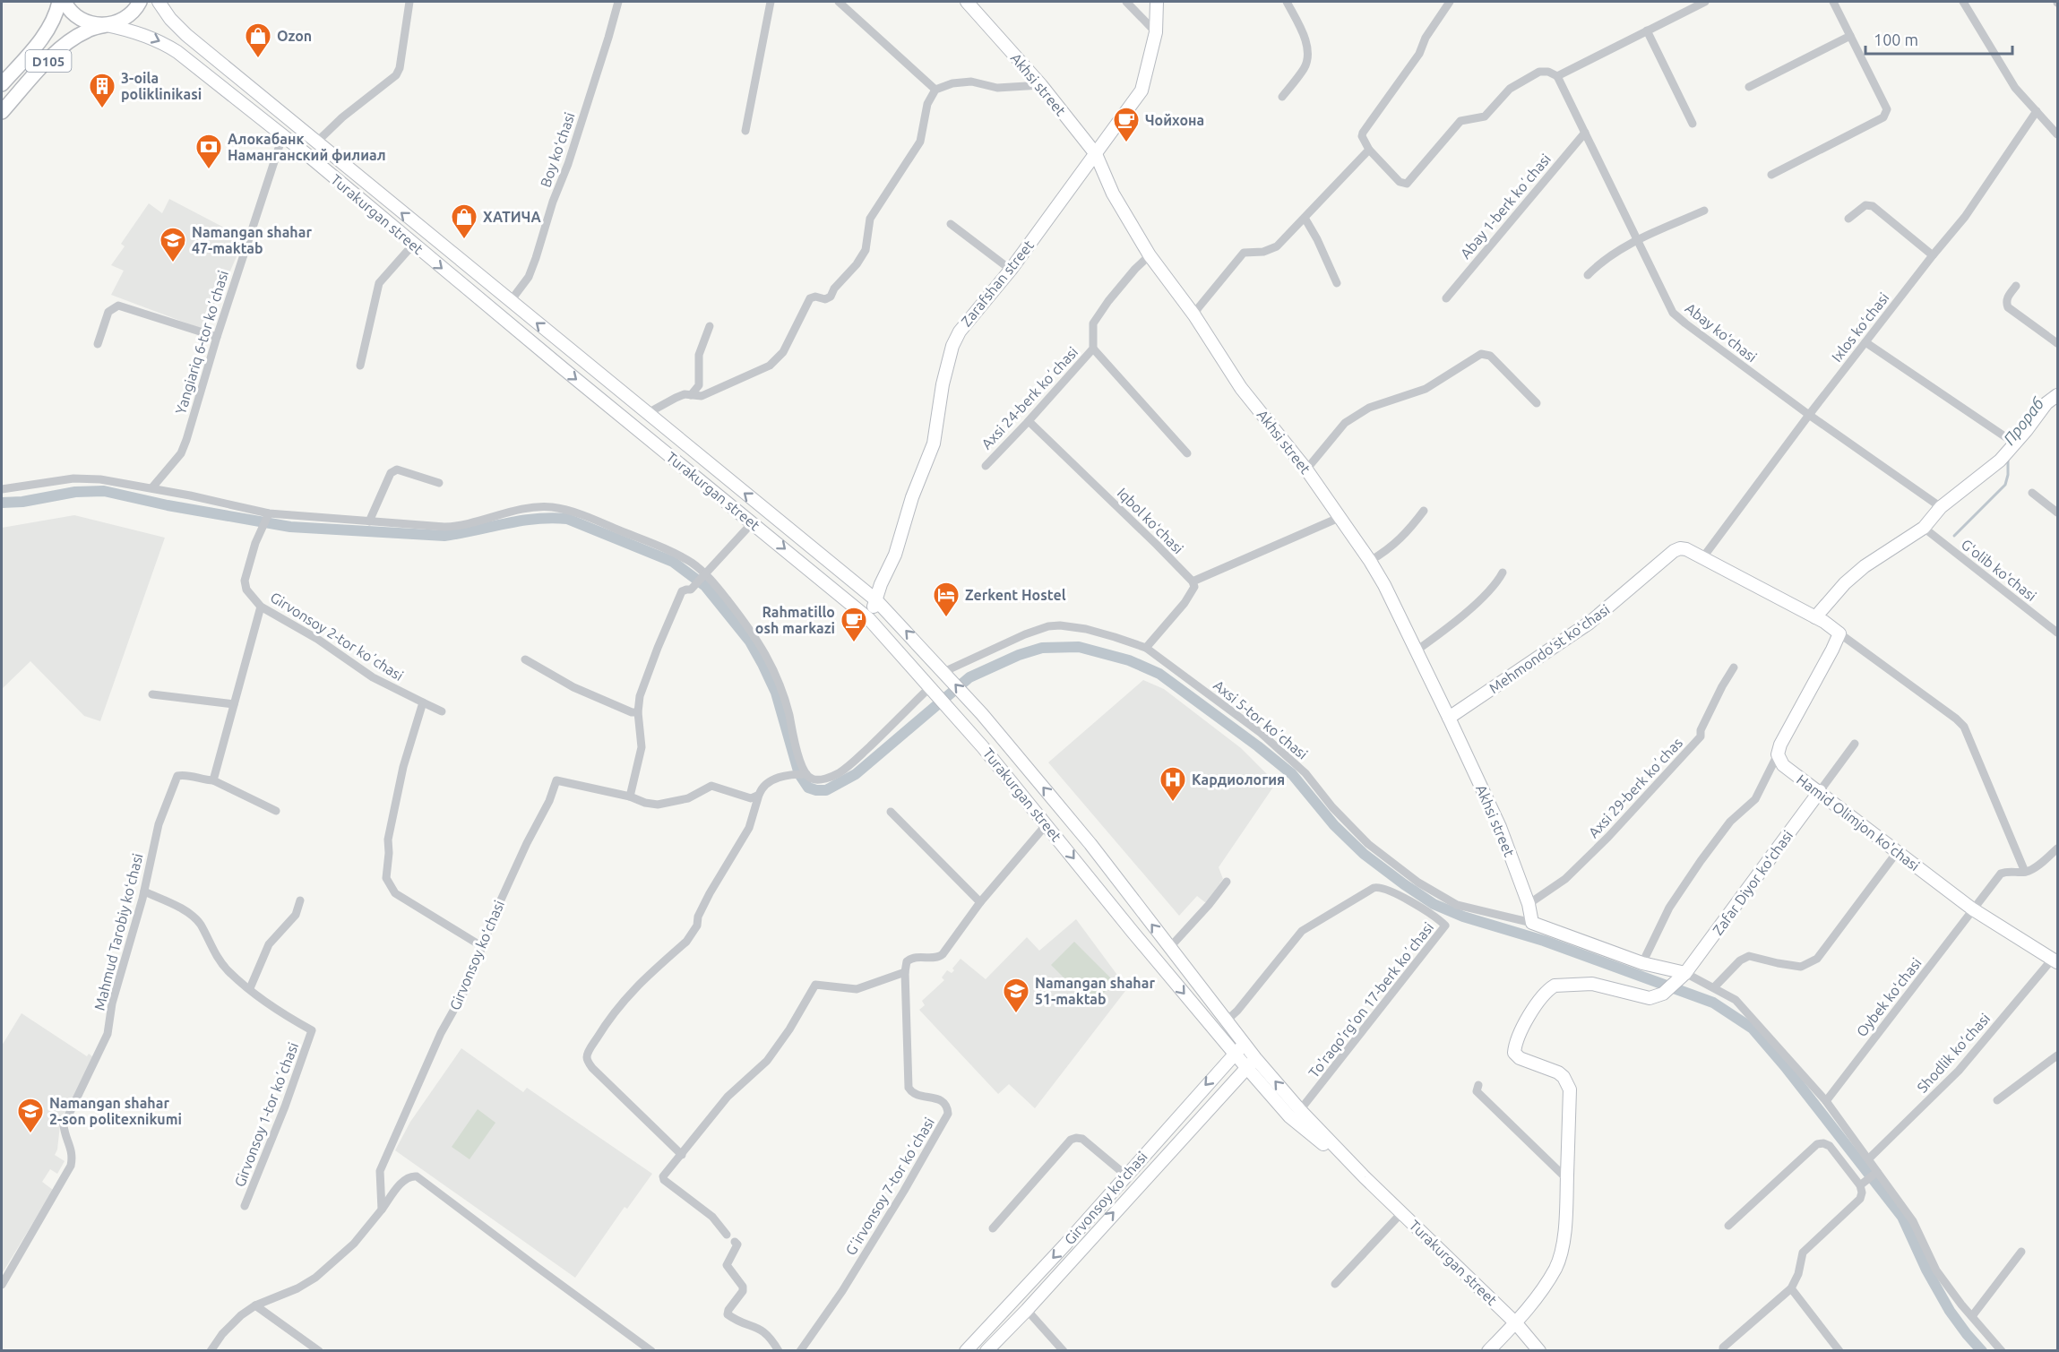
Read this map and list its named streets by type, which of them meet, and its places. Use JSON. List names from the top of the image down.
{
  "streets": {
    "main road": [
      "D105",
      "Akhsi street",
      "Turakurgan street",
      "Zarafshan street",
      "Mehmondoʻst koʻchasi",
      "Hamid Olimjon ko'chasi",
      "Zafar Diyor koʻchasi",
      "Girvonsoy koʻchasi"
    ],
    "street": [
      "Boy koʻchasi",
      "Аbay 1-berk koʼchasi",
      "Ixlos koʻchasi",
      "Abay koʻchasi",
      "Yangiаriq 6-tor koʼchasi",
      "Аxsi 24-berk koʼchasi",
      "Iqbol koʻchasi",
      "Gʻolib koʻchasi",
      "Girvonsoy 2-tor koʼchasi",
      "Аxsi 5-tor koʼchasi",
      "Аxsi 29-berk koʼchas",
      "Mahmud Tarobiy koʻchasi",
      "Oybek koʻchasi",
      "To'raqo'rg'on 17-berk koʼchasi",
      "Shodlik ko‘chasi",
      "Girvonsoy 1-tor koʼchasi",
      "Gʼirvonsoy 7-tor koʼchasi"
    ]
  },
  "crossings": [
    ["D105", "Turakurgan street"],
    ["Akhsi street", "Zarafshan street"],
    ["Akhsi street", "Аxsi 24-berk koʼchasi"],
    ["Akhsi street", "Mehmondoʻst koʻchasi"],
    ["Akhsi street", "Аxsi 5-tor koʼchasi"],
    ["Akhsi street", "Аxsi 29-berk koʼchas"],
    ["Boy koʻchasi", "Turakurgan street"],
    ["Аbay 1-berk koʼchasi", "Abay koʻchasi"],
    ["Turakurgan street", "Zarafshan street"],
    ["Turakurgan street", "Yangiаriq 6-tor koʼchasi"],
    ["Turakurgan street", "Аxsi 5-tor koʼchasi"],
    ["Turakurgan street", "Girvonsoy koʻchasi"],
    ["Turakurgan street", "To'raqo'rg'on 17-berk koʼchasi"],
    ["Ixlos koʻchasi", "Abay koʻchasi"],
    ["Ixlos koʻchasi", "Mehmondoʻst koʻchasi"],
    ["Аxsi 24-berk koʼchasi", "Iqbol koʻchasi"],
    ["Hamid Olimjon ko'chasi", "Zafar Diyor koʻchasi"],
    ["Hamid Olimjon ko'chasi", "Oybek koʻchasi"],
    ["Hamid Olimjon ko'chasi", "Shodlik ko‘chasi"],
    ["Mahmud Tarobiy koʻchasi", "Girvonsoy 1-tor koʼchasi"]
  ],
  "water": ["Прораб"],
  "places": {
    "shop": ["Ozon", "ХАТИЧА"],
    "building": ["3-oila poliklinikasi"],
    "cafe": ["Чойхона", "Rahmatillo osh markazi"],
    "bank": ["Алокабанк Наманганский филиал"],
    "school or university": ["Namangan shahar 47-maktab", "Namangan shahar 51-maktab", "Namangan shahar 2-son politexnikumi"],
    "hotel": ["Zerkent Hostel"],
    "hospital": ["Кардиология"]
  },
  "scale_bar": "100 m"
}
